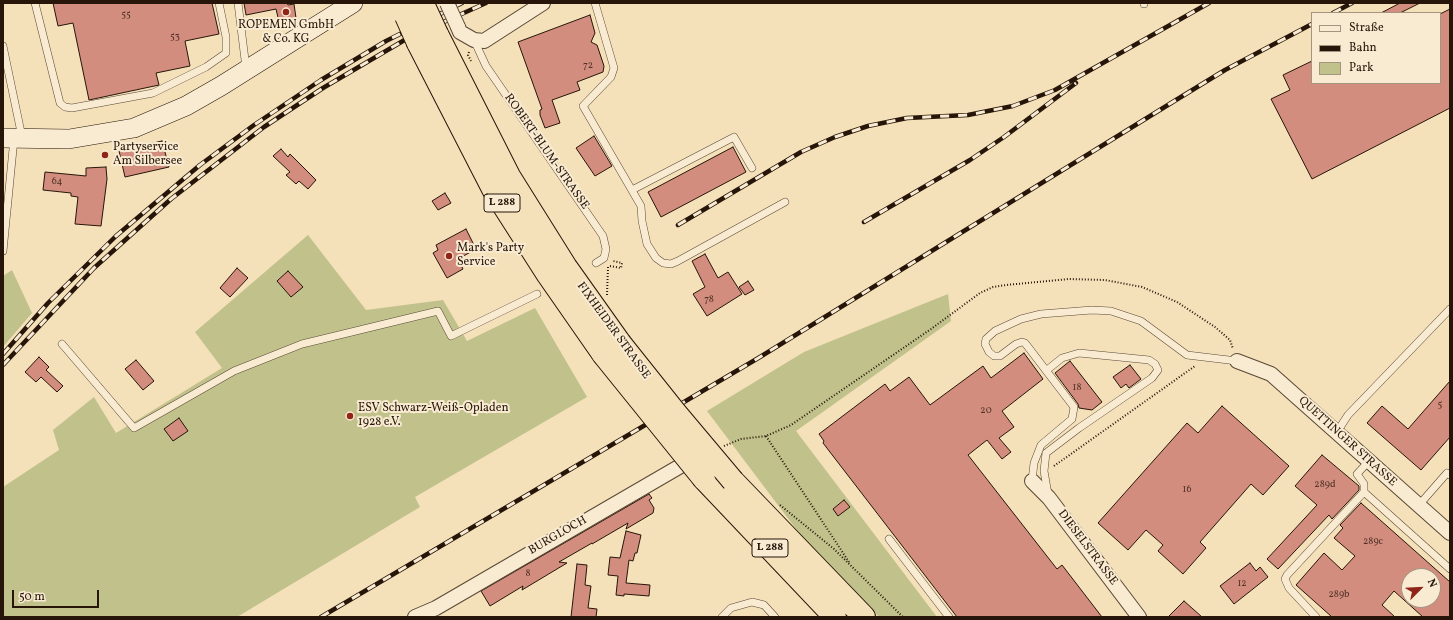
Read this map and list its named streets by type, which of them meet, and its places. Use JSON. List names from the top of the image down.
{
  "streets": {
    "highway": ["L 288", "FIXHEIDER STRASSE"],
    "street": [
      "ROBERT-BLUM-STRASSE",
      "QUETTINGER STRASSE",
      "BURGLOCH",
      "DIESELSTRASSE"
    ]
  },
  "places": [
    "ROPEMEN GmbH & Co. KG",
    "Partyservice Am Silbersee",
    "Mark's Party Service",
    "ESV Schwarz-Weiß-Opladen 1928 e.V."
  ],
  "house_numbers": [
    "55",
    "53",
    "72",
    "64",
    "78",
    "18",
    "5",
    "20",
    "289d",
    "16",
    "289c",
    "8",
    "12",
    "289b"
  ],
  "legend": ["Straße", "Bahn", "Park"],
  "scale_bar": "50 m",
  "north": "top right"
}
